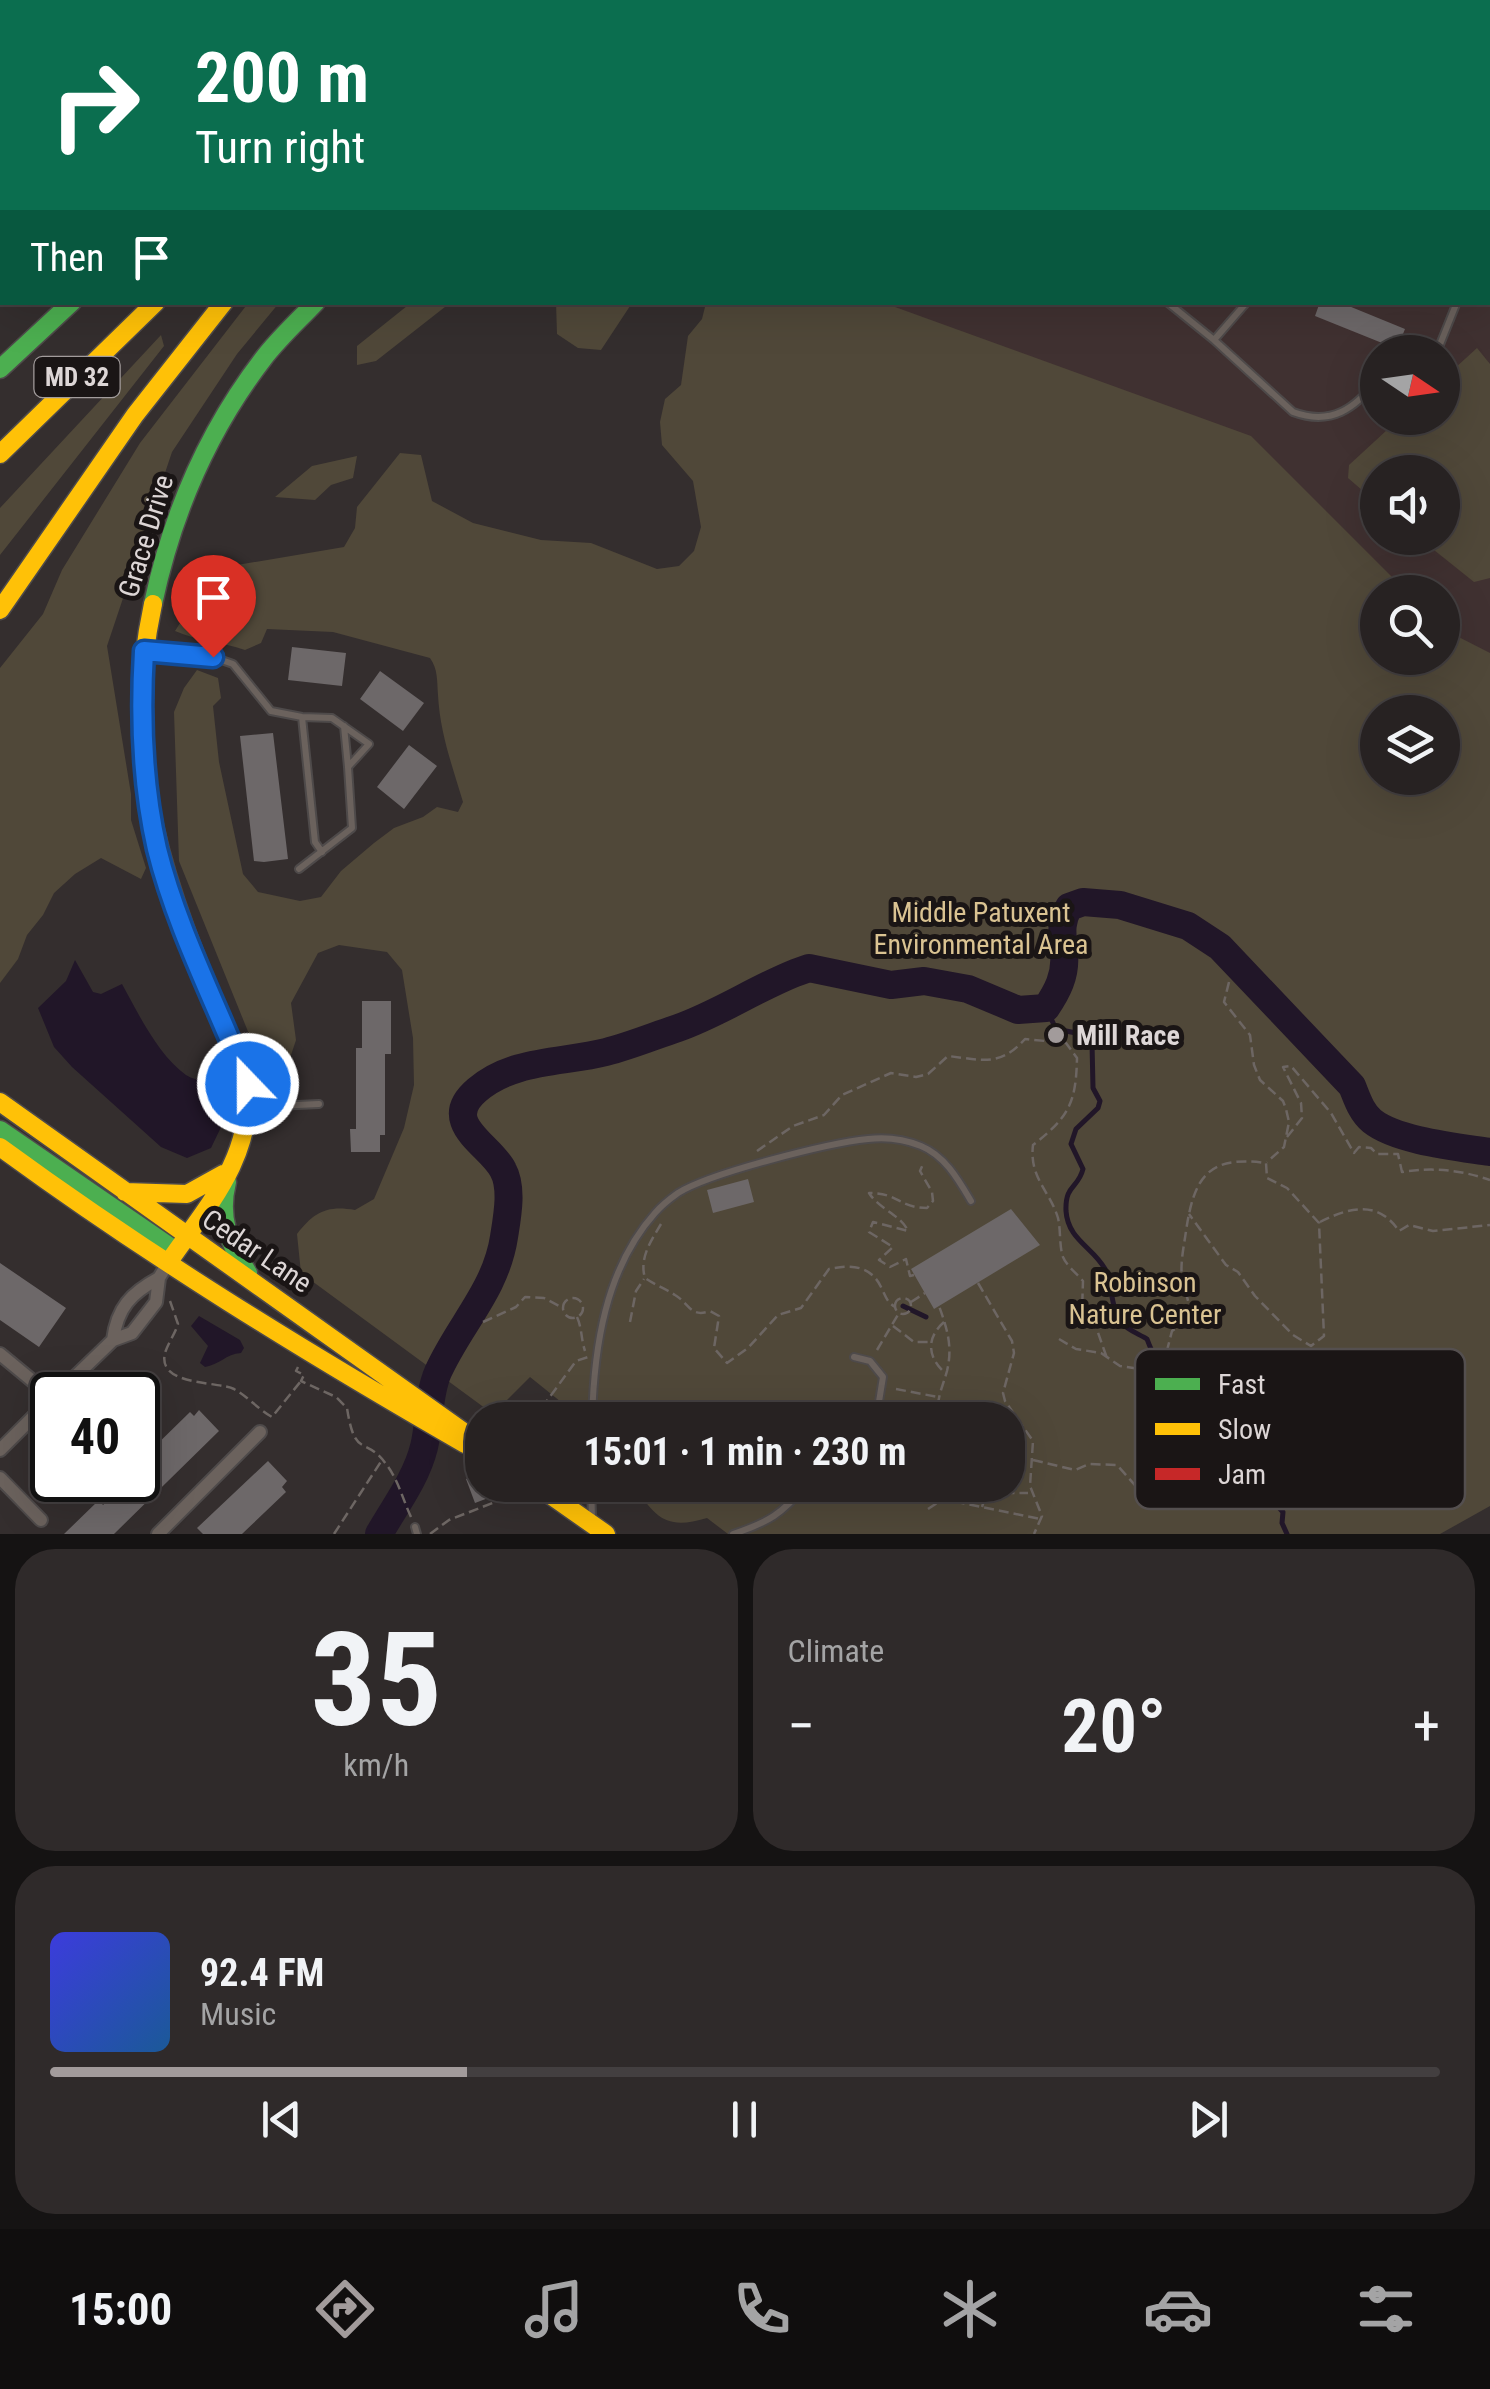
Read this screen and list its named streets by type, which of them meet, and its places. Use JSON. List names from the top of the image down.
{
  "streets": {
    "main road": ["MD 32", "Grace Drive", "Cedar Lane"]
  },
  "parks": ["Middle Patuxent Environmental Area", "Robinson Nature Center"],
  "places": ["Mill Race"],
  "legend": ["Fast", "Slow", "Jam"],
  "north": "right",
  "page": {
    "turn": ["200 m", "Turn right"],
    "then": "Then",
    "limit": "40",
    "trip": "15:01 · 1 min · 230 m",
    "tile": [
      ["35", "km/h"],
      "Climate"
    ],
    "heat": ["−", "20°", "+"],
    "song": ["92.4 FM", "Music"],
    "tabs": "15:00"
  }
}
